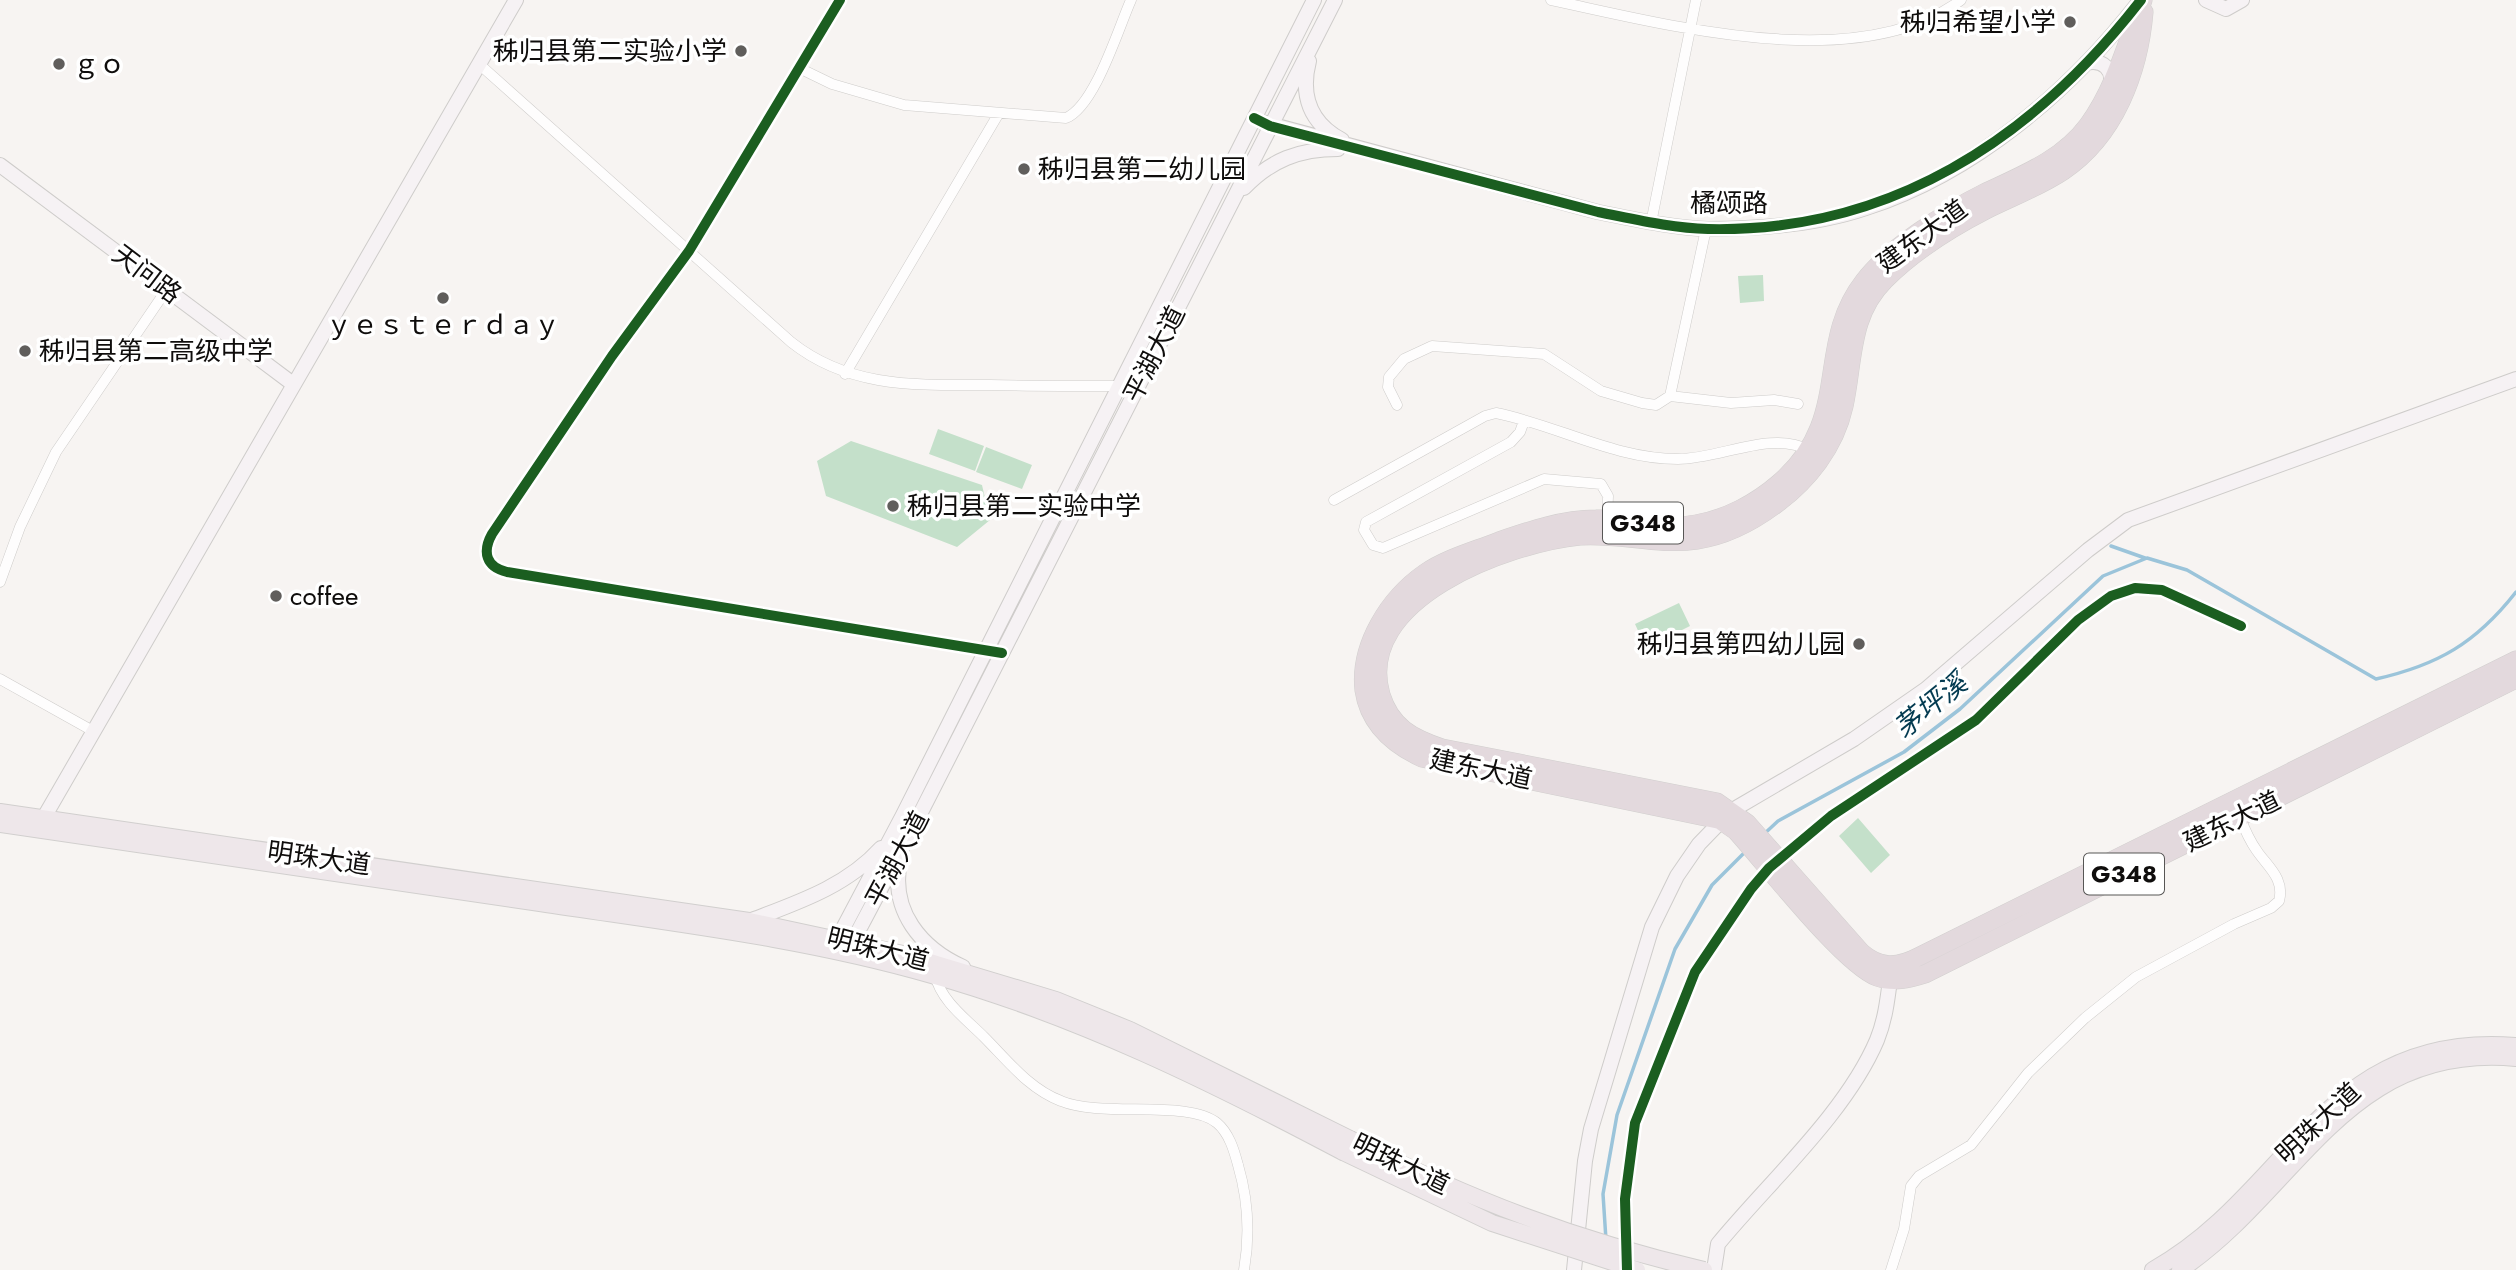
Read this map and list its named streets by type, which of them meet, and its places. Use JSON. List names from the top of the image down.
{
  "streets": {
    "highway": ["建东大道", "G348"],
    "main road": [
      "橘颂路",
      "天问路",
      "平湖大道",
      "明珠大道"
    ]
  },
  "crossings": [
    ["橘颂路", "建东大道"],
    ["橘颂路", "平湖大道"],
    ["平湖大道", "明珠大道"]
  ],
  "water": ["茅坪溪"],
  "places": [
    "秭归希望小学",
    "秭归县第二实验小学",
    "ｇｏ",
    "秭归县第二幼儿园",
    "ｙｅｓｔｅｒｄａｙ",
    "秭归县第二高级中学",
    "秭归县第二实验中学",
    "coffee",
    "秭归县第四幼儿园"
  ]
}
